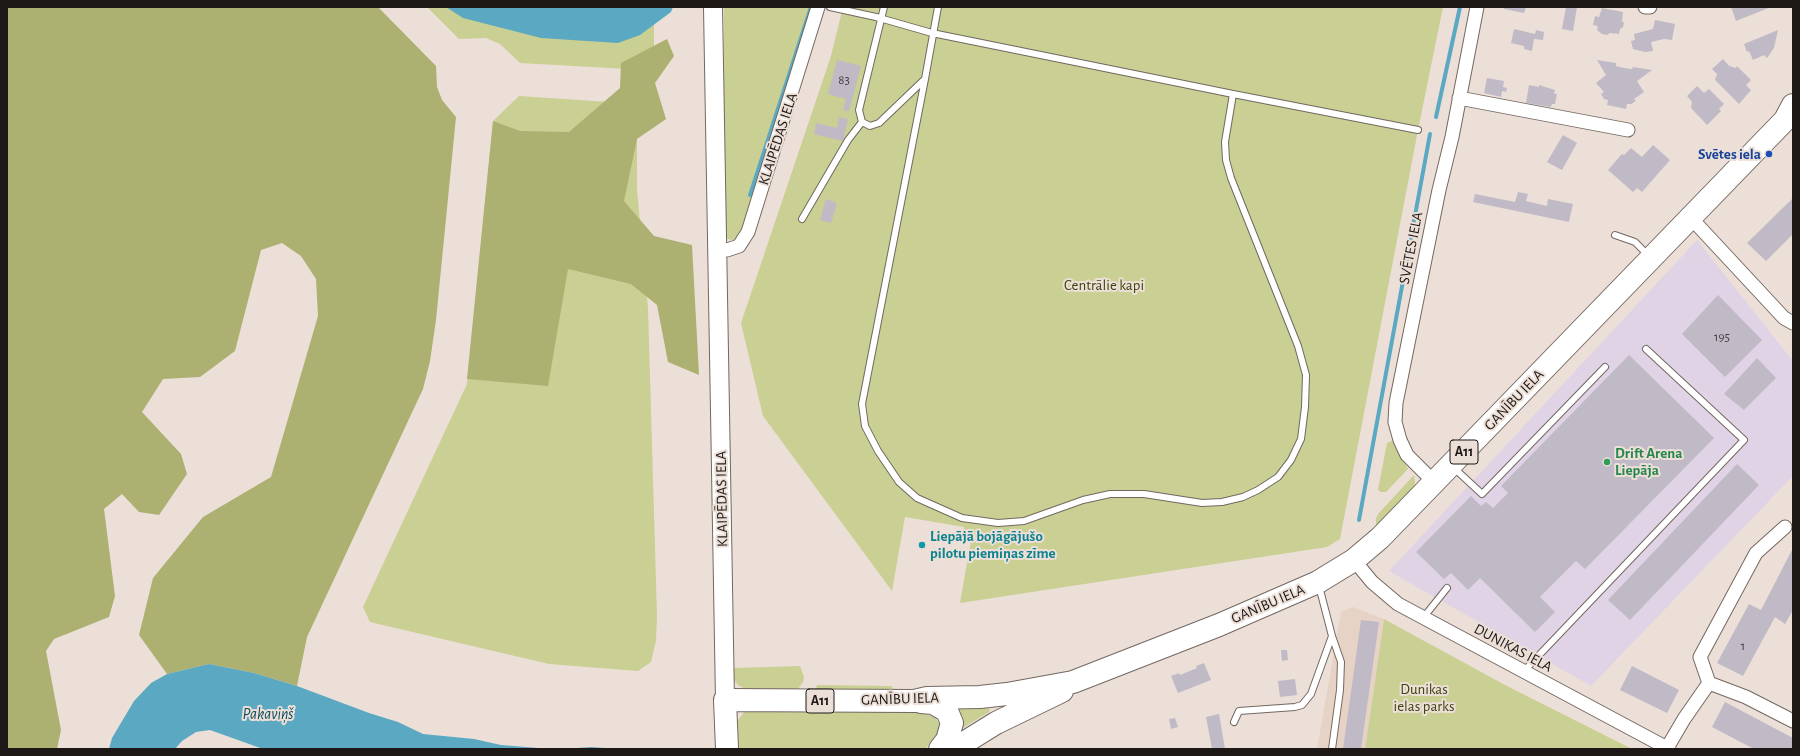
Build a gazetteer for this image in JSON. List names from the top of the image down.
{
  "streets": {
    "highway": ["KLAIPĒDAS IELA", "GANĪBU IELA", "A11"],
    "street": ["SVĒTES IELA", "DUNIKAS IELA"]
  },
  "crossings": [
    ["KLAIPĒDAS IELA", "GANĪBU IELA"],
    ["SVĒTES IELA", "GANĪBU IELA"],
    ["GANĪBU IELA", "DUNIKAS IELA"]
  ],
  "water": ["Pakaviņš"],
  "parks": ["Centrālie kapi", "Dunikas ielas parks"],
  "places": ["Svētes iela", "Drift Arena Liepāja", "Liepājā bojāgājušo pilotu piemiņas zīme"],
  "house_numbers": ["83", "195", "1"]
}
